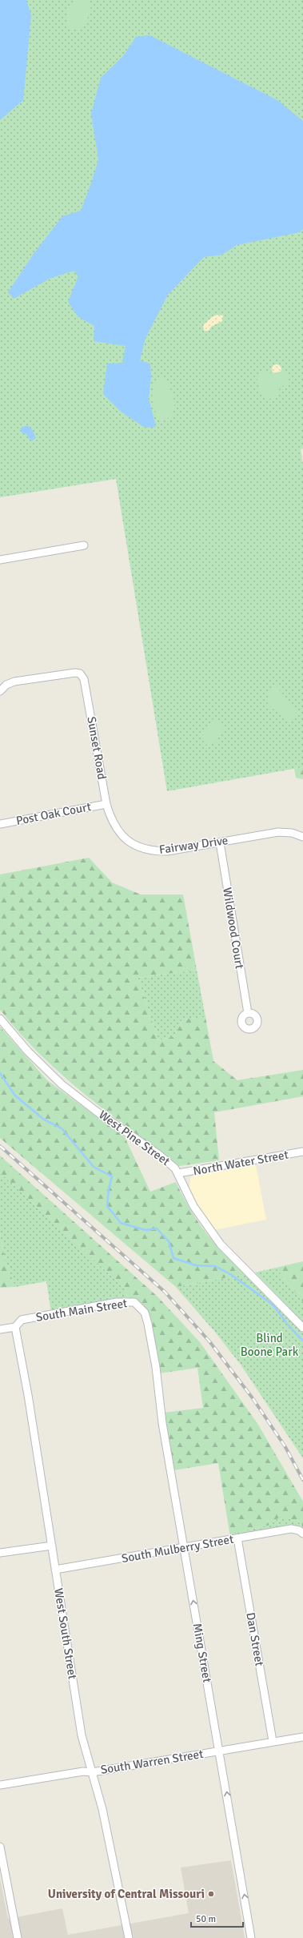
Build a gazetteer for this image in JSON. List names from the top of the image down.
{
  "streets": {
    "street": [
      "Sunset Road",
      "Post Oak Court",
      "Fairway Drive",
      "Wildwood Court",
      "West Pine Street",
      "North Water Street",
      "South Main Street",
      "South Mulberry Street",
      "West South Street",
      "Dan Street",
      "Ming Street",
      "South Warren Street"
    ]
  },
  "crossings": [
    ["Sunset Road", "Post Oak Court"],
    ["Sunset Road", "Fairway Drive"],
    ["Post Oak Court", "Fairway Drive"],
    ["Fairway Drive", "Wildwood Court"],
    ["West Pine Street", "North Water Street"],
    ["South Main Street", "West South Street"],
    ["South Main Street", "Ming Street"],
    ["South Mulberry Street", "West South Street"],
    ["South Mulberry Street", "Dan Street"],
    ["South Mulberry Street", "Ming Street"],
    ["West South Street", "South Warren Street"],
    ["Dan Street", "South Warren Street"],
    ["Ming Street", "South Warren Street"]
  ],
  "one_way": ["Ming Street"],
  "parks": ["Blind Boone Park"],
  "places": ["University of Central Missouri"],
  "scale_bar": "50 m"
}
